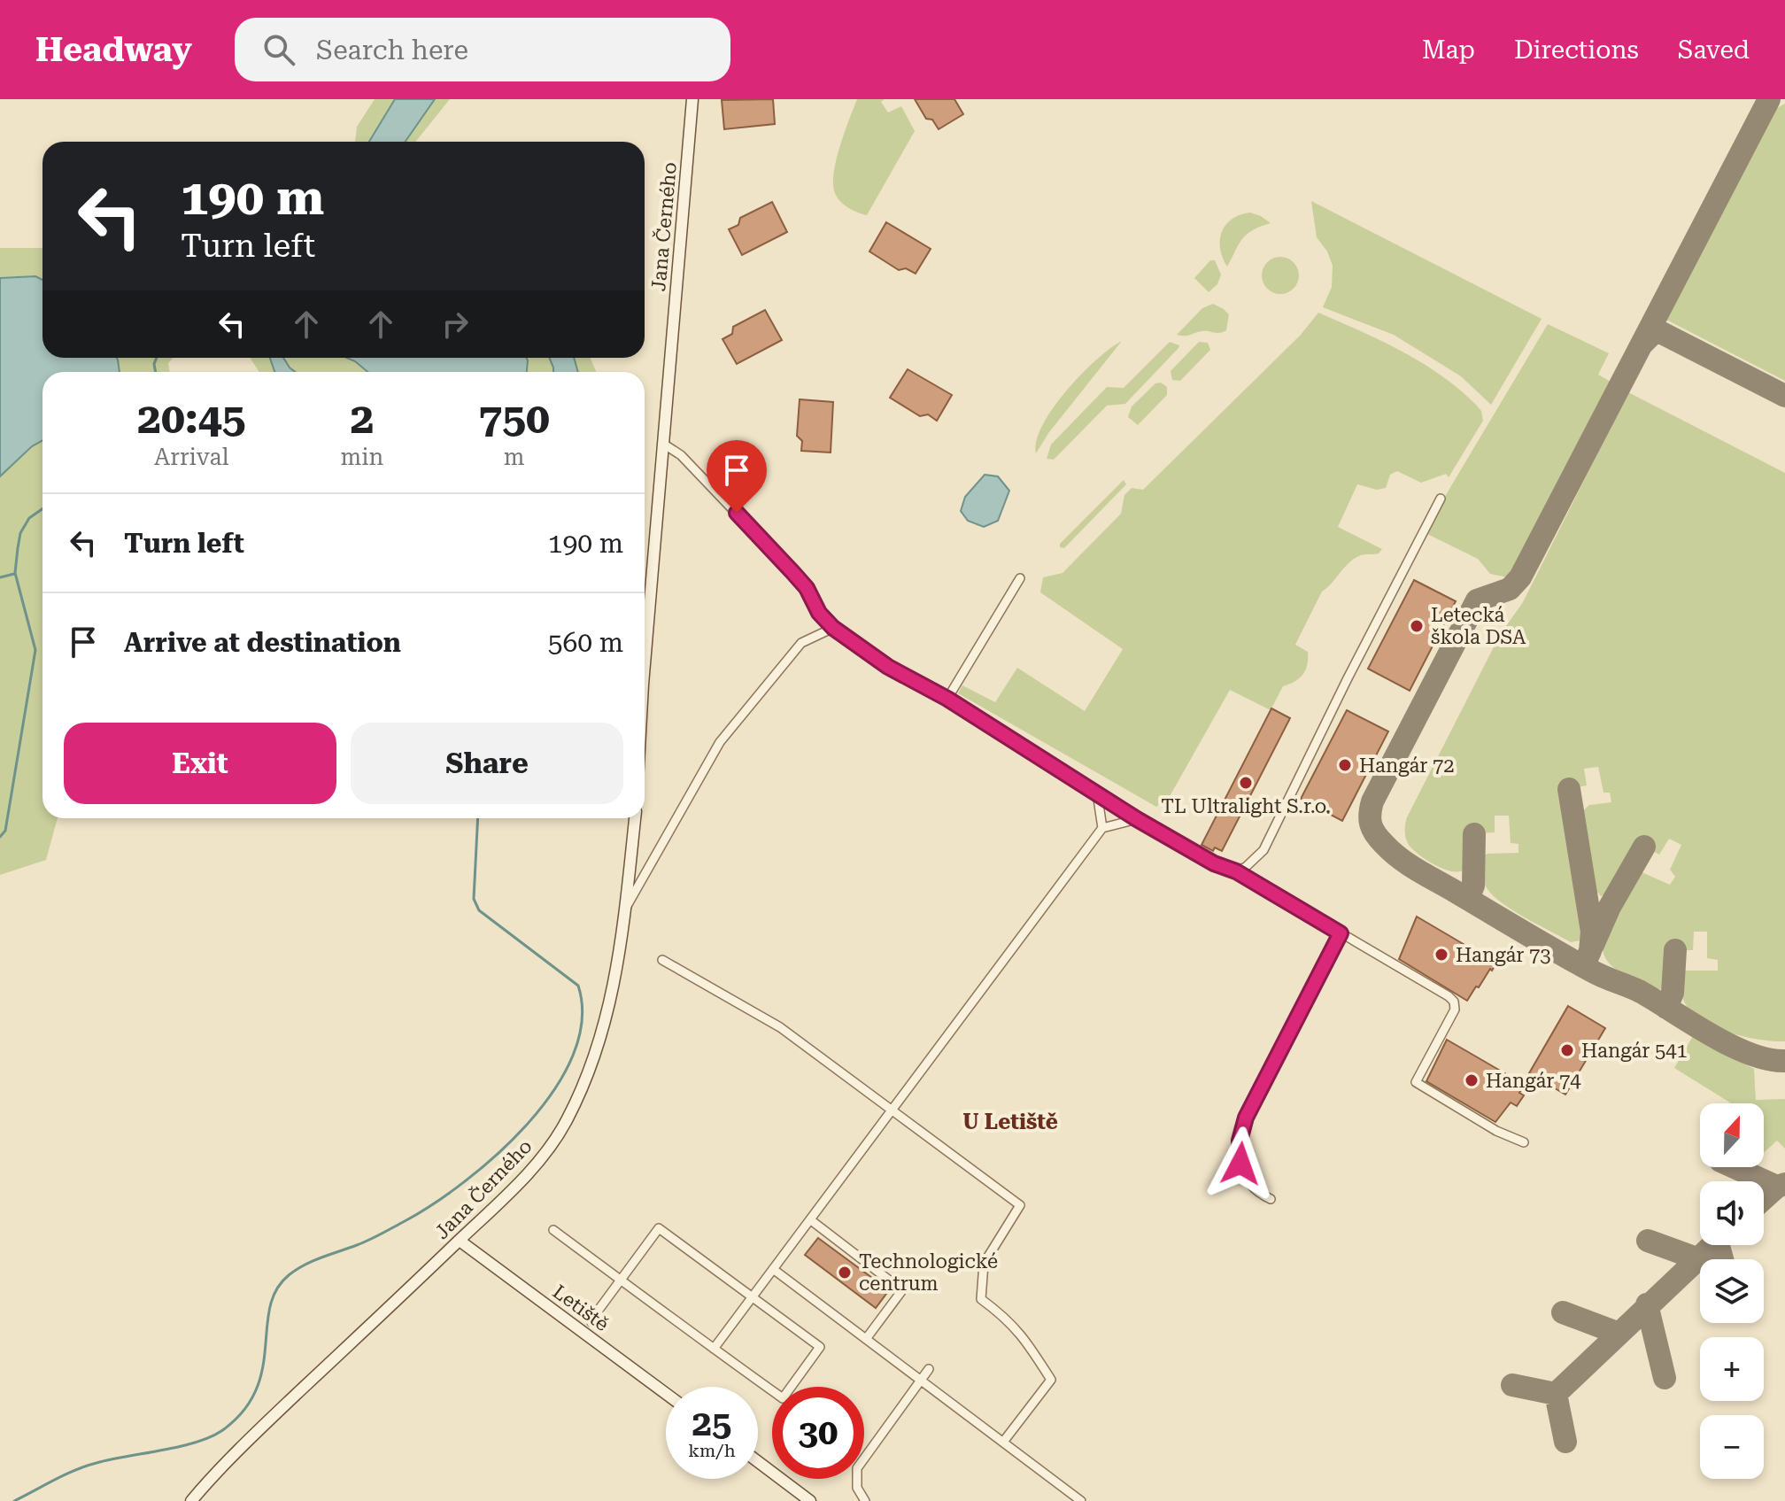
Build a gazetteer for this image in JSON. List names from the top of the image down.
{
  "streets": {
    "street": ["Jana Černého", "Letiště"]
  },
  "crossings": [
    ["Jana Černého", "Letiště"]
  ],
  "districts": ["U Letiště"],
  "places": [
    "Letecká škola DSA",
    "Hangár 72",
    "TL Ultralight S.r.o.",
    "Hangár 73",
    "Hangár 541",
    "Hangár 74",
    "Technologické centrum"
  ],
  "north": "top",
  "page": {
    "header": "Headway",
    "search": "Search here",
    "nav": ["Map", "Directions", "Saved"],
    "turn": ["190 m", "Turn left"],
    "eta": [
      "20:45",
      "Arrival",
      "2",
      "min",
      "750",
      "m"
    ],
    "list": [
      {
        "name": "Turn left",
        "value": "190 m"
      },
      {
        "name": "Arrive at destination",
        "value": "560 m"
      }
    ],
    "buttons": ["Exit", "Share"],
    "map_buttons": ["+", "−"],
    "speed": "25 km/h",
    "limit": "30"
  }
}
